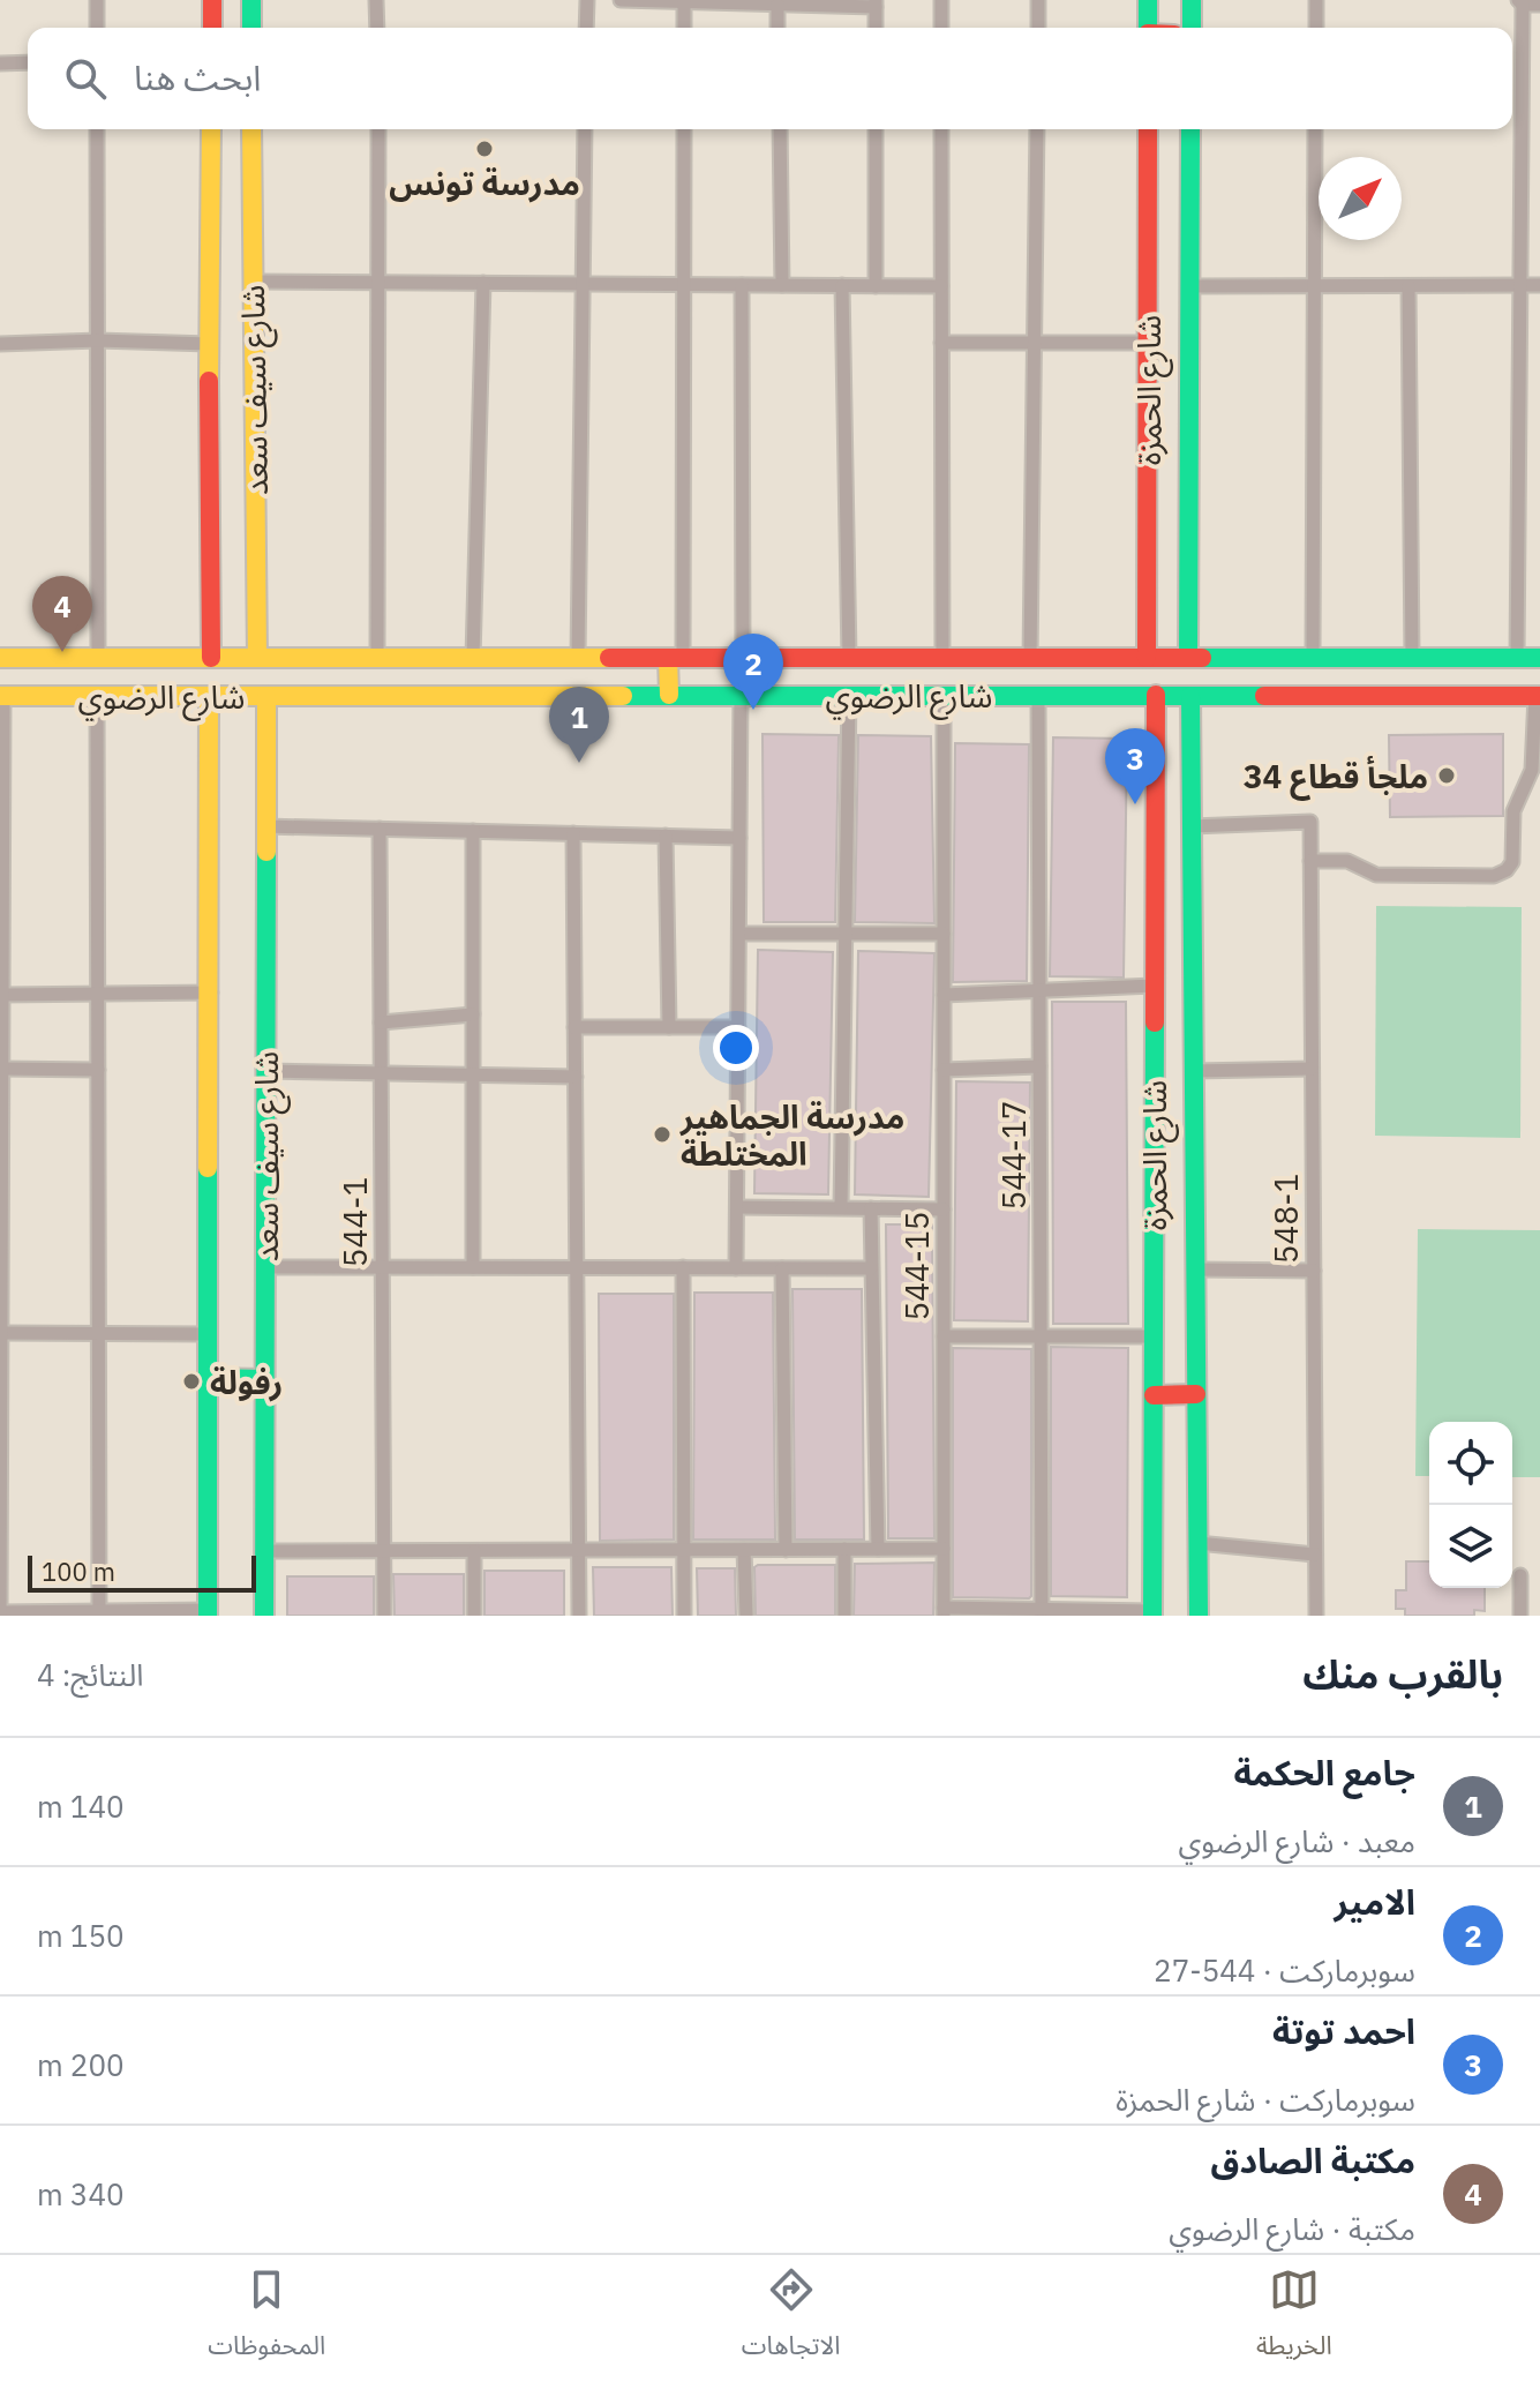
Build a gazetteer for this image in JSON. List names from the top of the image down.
{
  "streets": {
    "street": [
      "شارع سيف سعد",
      "شارع الحمزة",
      "شارع الرضوي",
      "544-17",
      "548-1",
      "544-1",
      "544-15"
    ]
  },
  "crossings": [
    ["شارع سيف سعد", "شارع الرضوي"],
    ["شارع الحمزة", "شارع الرضوي"],
    ["شارع الحمزة", "548-1"],
    ["شارع الرضوي", "544-17"],
    ["شارع الرضوي", "544-15"]
  ],
  "places": [
    "مدرسة تونس",
    "ملجأ قطاع 34",
    "مدرسة الجماهير المختلطة",
    "رفولة"
  ],
  "scale_bar": "100 m",
  "north": "top right",
  "page": {
    "search": "ابحث هنا",
    "pins": [
      "4",
      "2",
      "1",
      "3"
    ],
    "scale": "100 m",
    "heading": ["بالقرب منك", "النتائج: 4"],
    "list": [
      {
        "mark": "1",
        "name": "جامع الحكمة",
        "note": "معبد · شارع الرضوي",
        "value": "140 m"
      },
      {
        "mark": "2",
        "name": "الامير",
        "note": "سوبرماركت · 544-27",
        "value": "150 m"
      },
      {
        "mark": "3",
        "name": "احمد توتة",
        "note": "سوبرماركت · شارع الحمزة",
        "value": "200 m"
      },
      {
        "mark": "4",
        "name": "مكتبة الصادق",
        "note": "مكتبة · شارع الرضوي",
        "value": "340 m"
      }
    ],
    "nav": ["الخريطة", "الاتجاهات", "المحفوظات"]
  }
}
